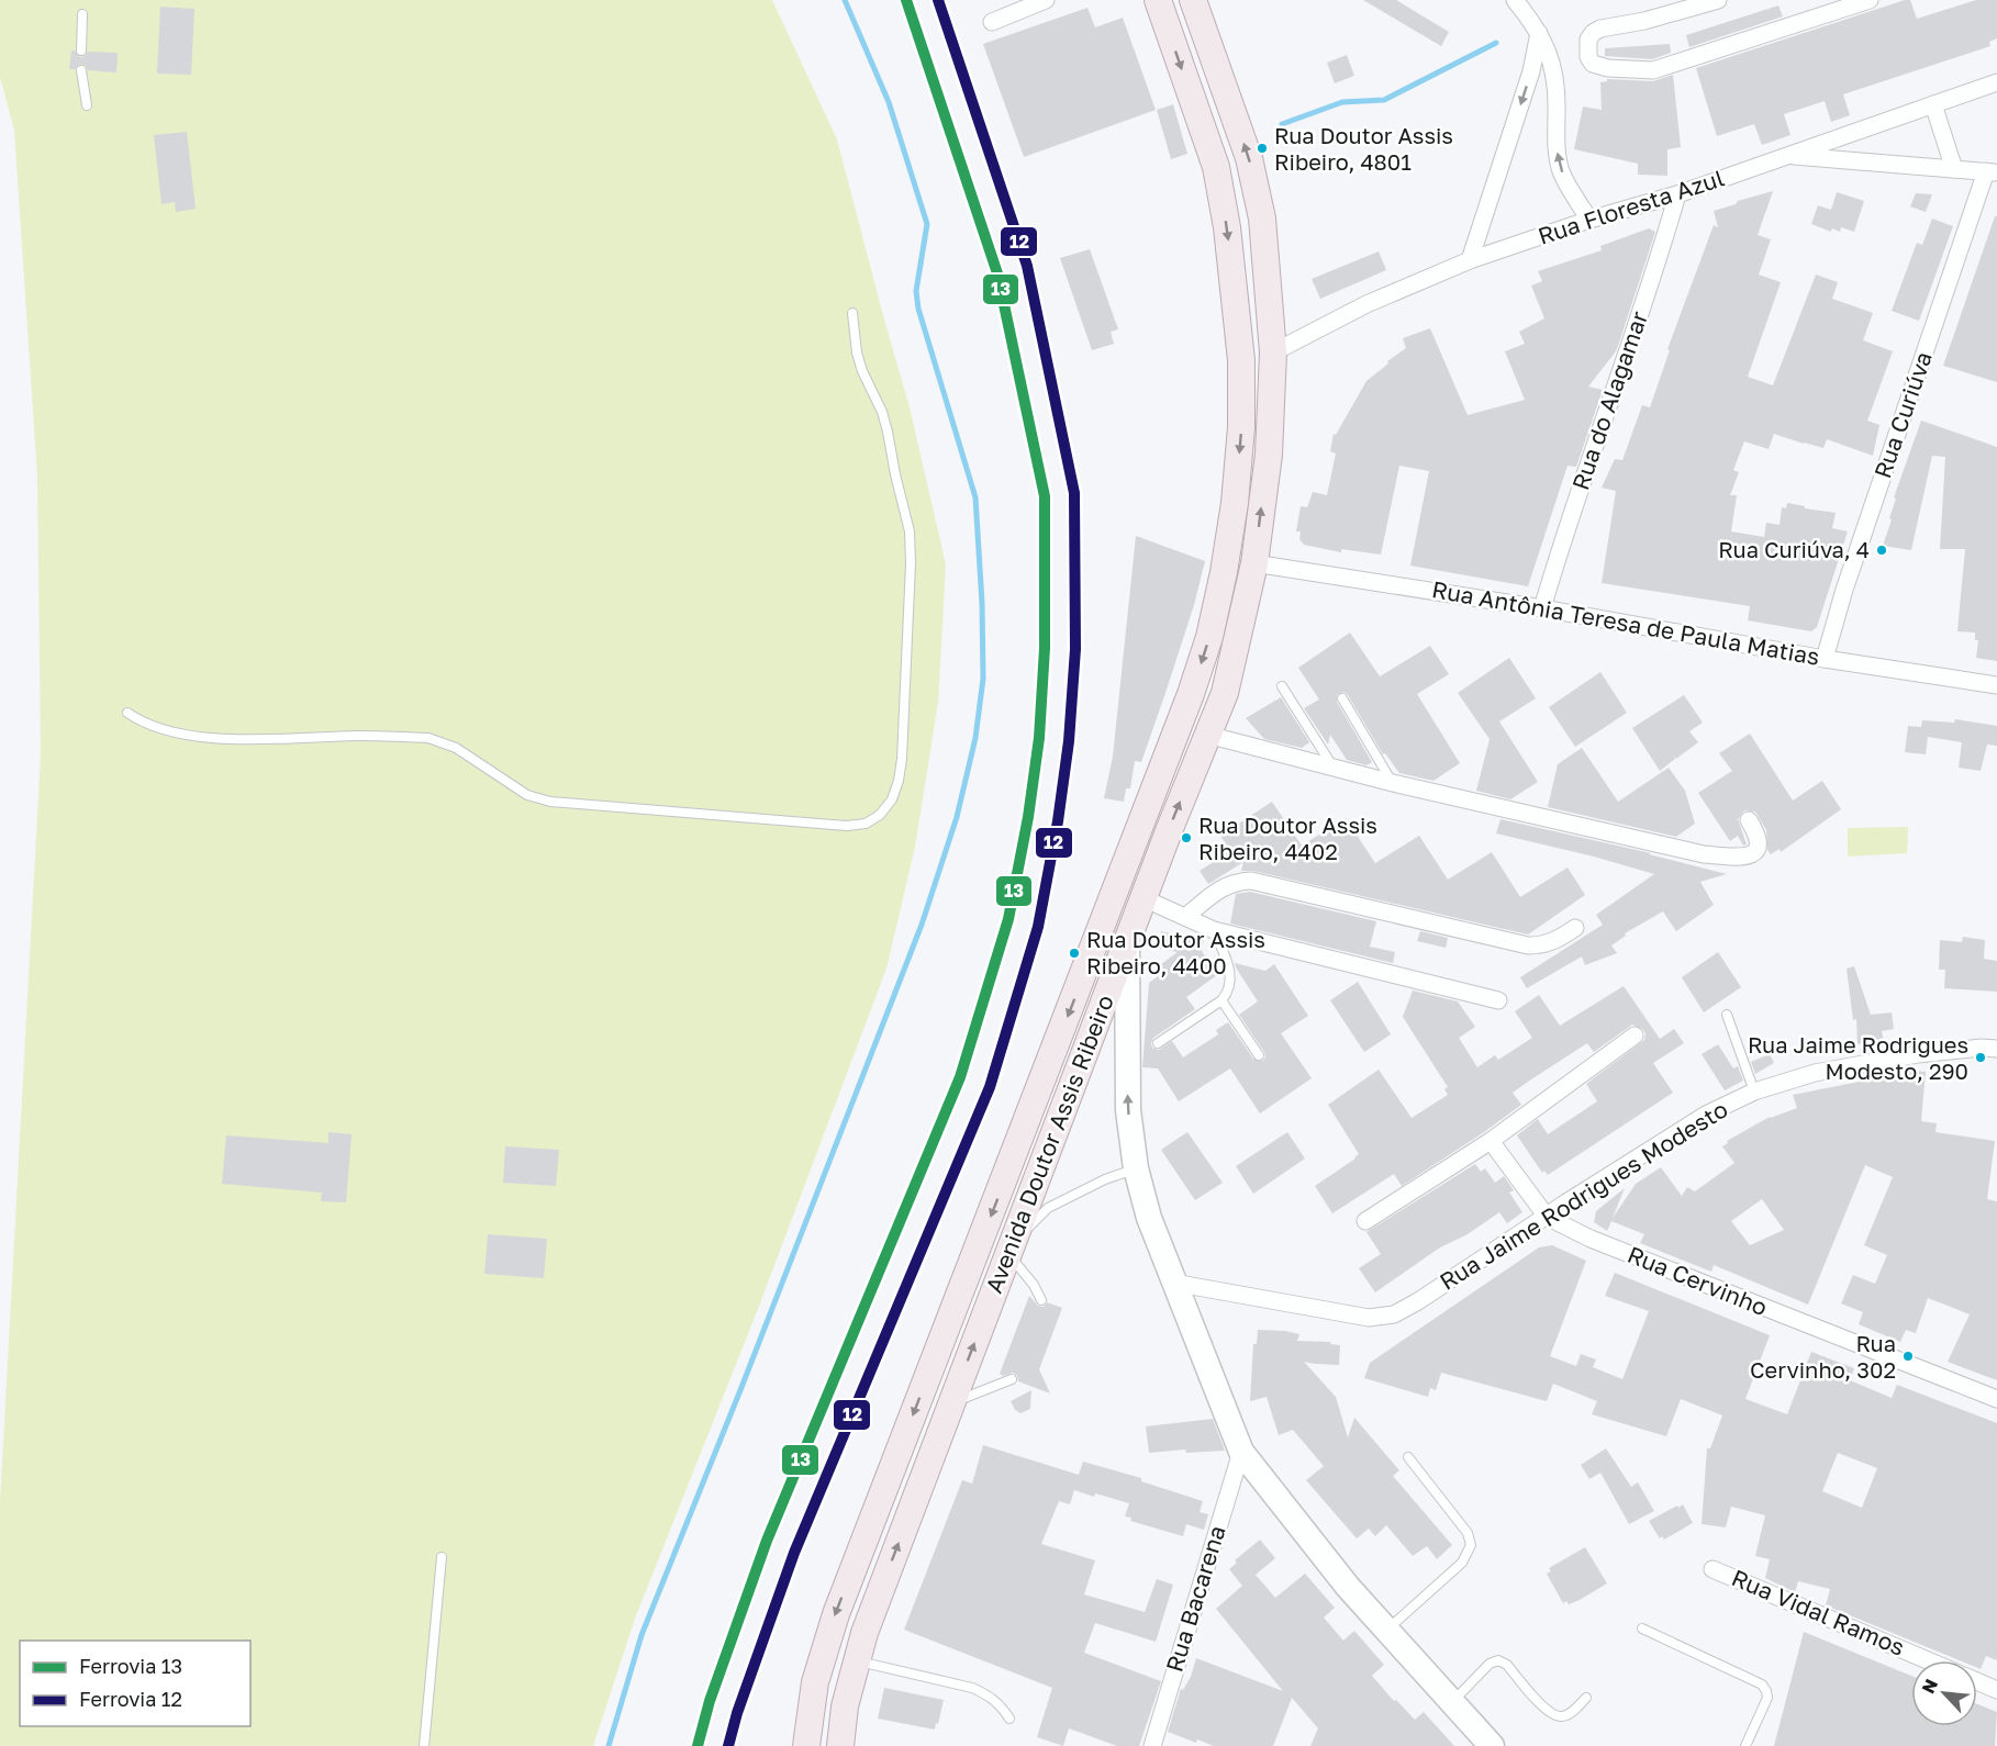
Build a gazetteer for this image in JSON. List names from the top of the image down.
{
  "streets": {
    "main road": ["Avenida Doutor Assis Ribeiro"],
    "street": [
      "Rua Floresta Azul",
      "Rua do Alagamar",
      "Rua Curiúva",
      "Rua Antônia Teresa de Paula Matias",
      "Rua Jaime Rodrigues Modesto",
      "Rua Cervinho",
      "Rua Bacarena",
      "Rua Vidal Ramos"
    ]
  },
  "crossings": [
    ["Rua Floresta Azul", "Rua do Alagamar"],
    ["Rua Floresta Azul", "Avenida Doutor Assis Ribeiro"],
    ["Rua do Alagamar", "Rua Antônia Teresa de Paula Matias"],
    ["Rua Curiúva", "Rua Antônia Teresa de Paula Matias"],
    ["Rua Antônia Teresa de Paula Matias", "Avenida Doutor Assis Ribeiro"],
    ["Rua Jaime Rodrigues Modesto", "Rua Cervinho"]
  ],
  "places": [
    "Rua Doutor Assis Ribeiro, 4801",
    "Rua Curiúva, 4",
    "Rua Doutor Assis Ribeiro, 4402",
    "Rua Doutor Assis Ribeiro, 4400",
    "Rua Jaime Rodrigues Modesto, 290",
    "Rua Cervinho, 302"
  ],
  "lines": ["rail line 13", "rail line 12"],
  "legend": ["Ferrovia 13", "Ferrovia 12"],
  "north": "top left"
}
